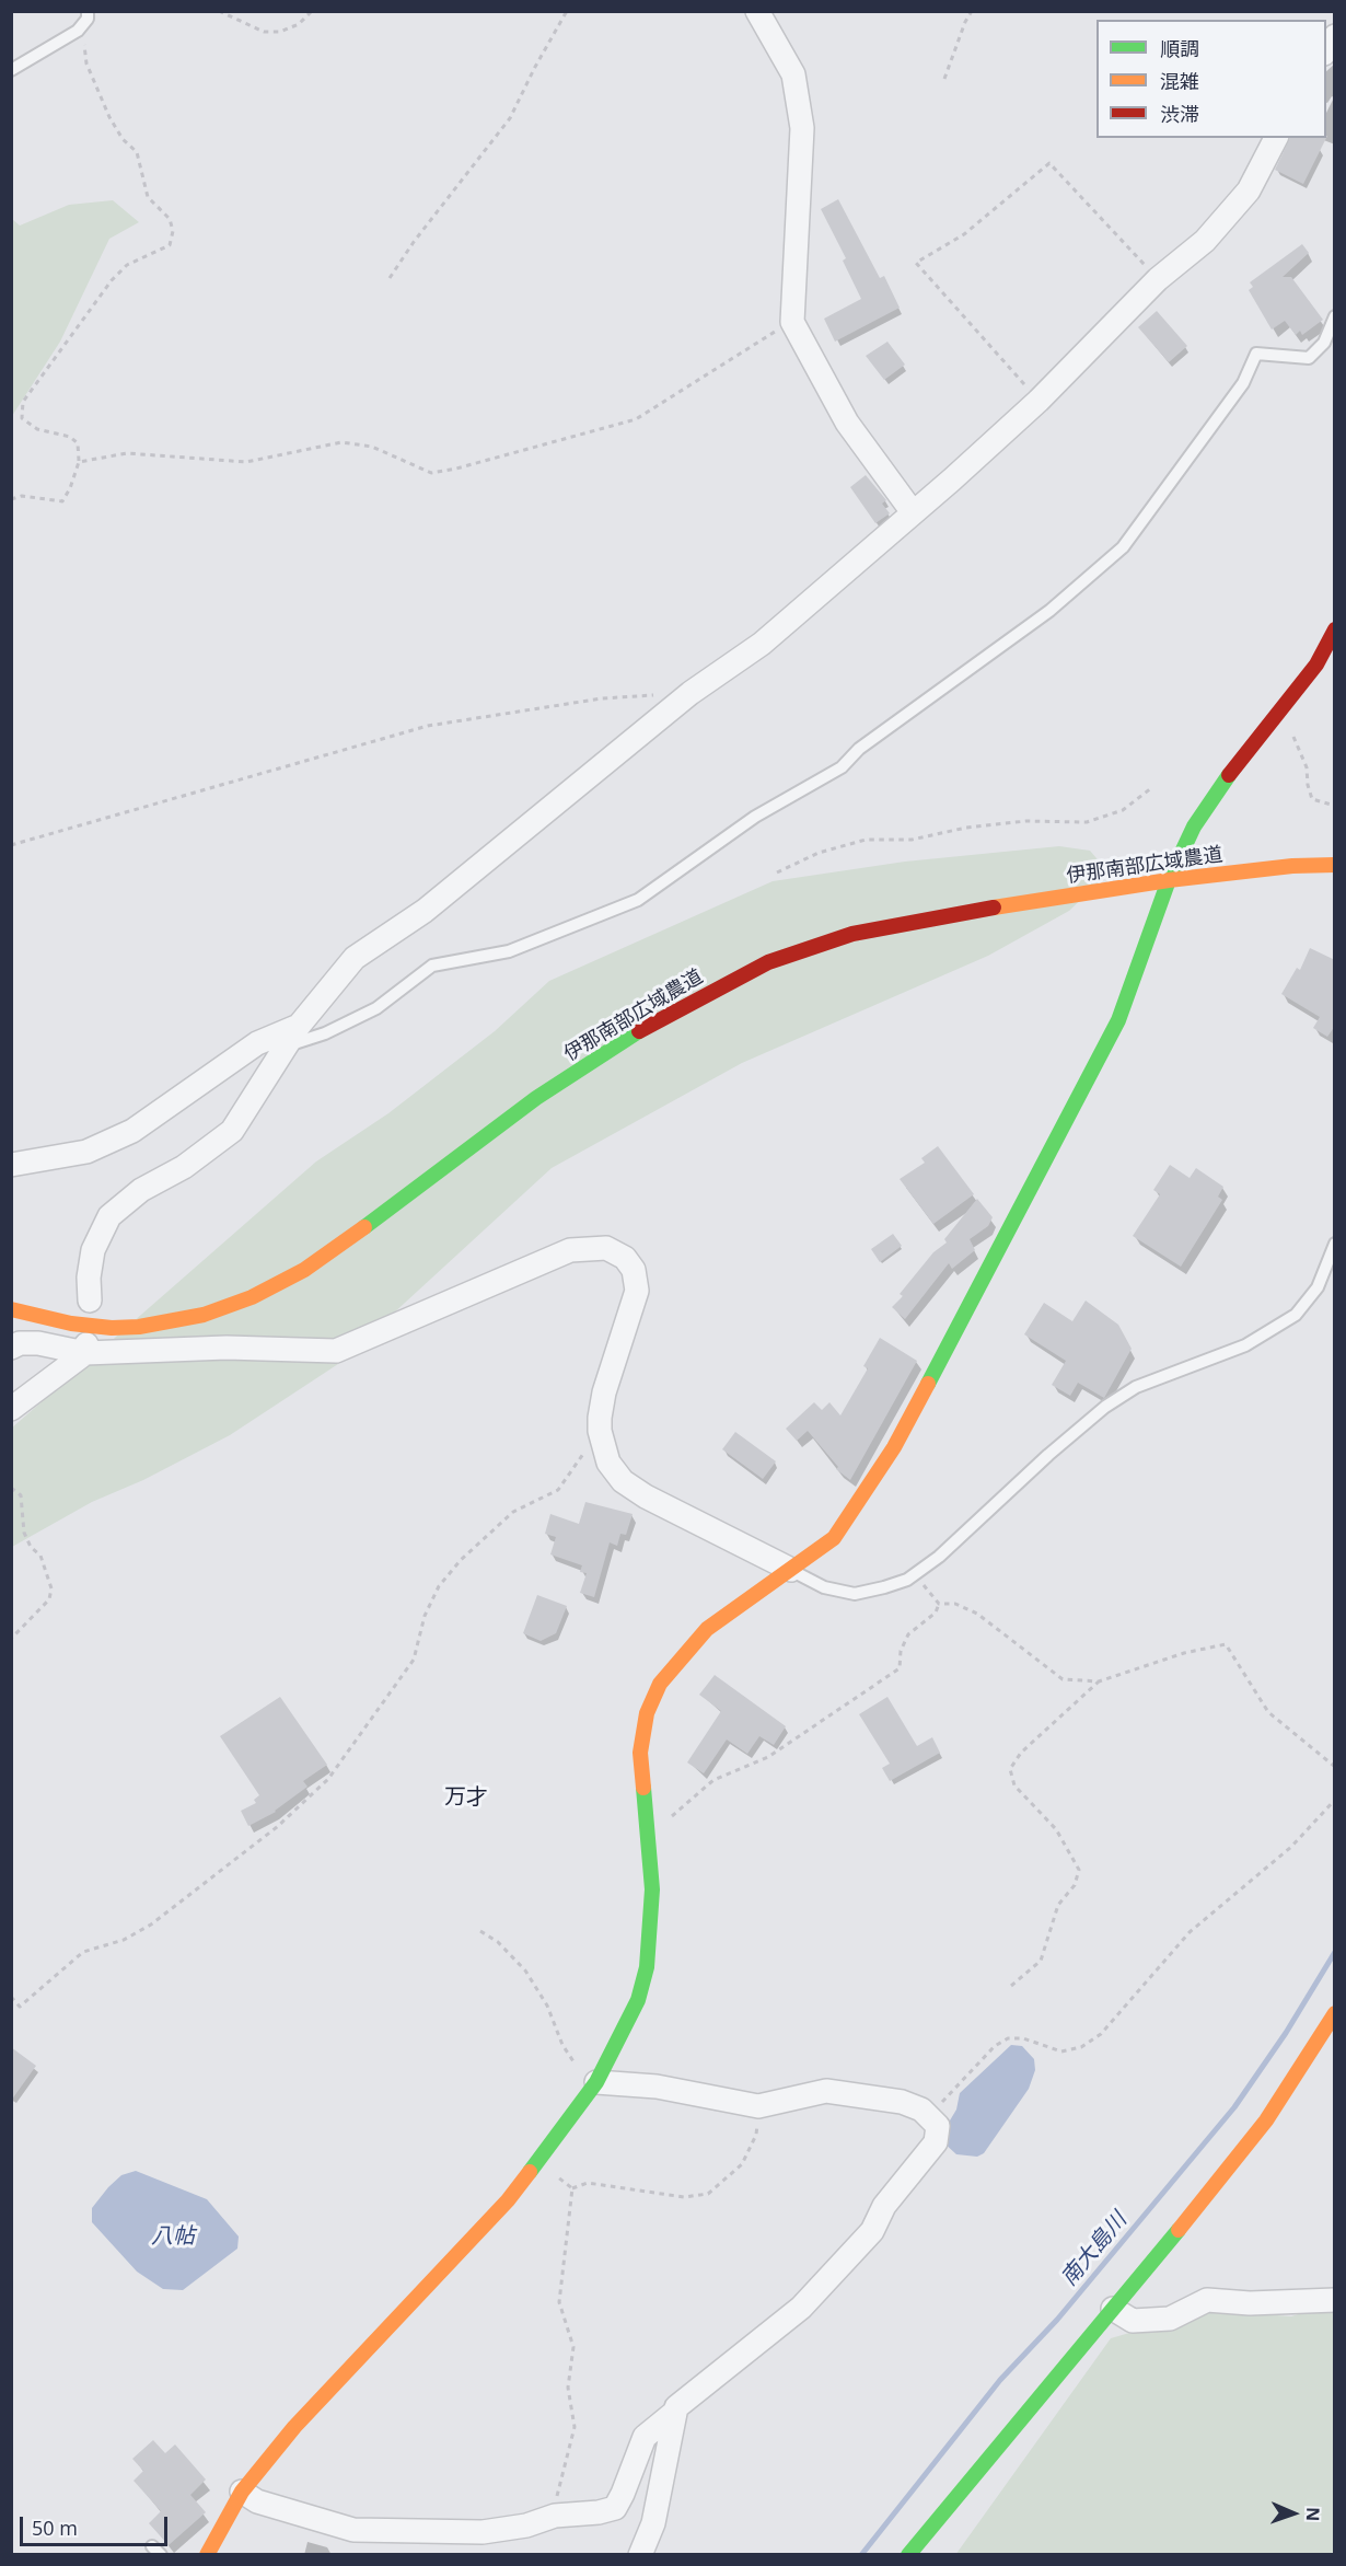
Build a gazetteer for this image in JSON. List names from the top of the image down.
{
  "streets": {
    "street": ["伊那南部広域農道"]
  },
  "districts": ["万才"],
  "water": ["八帖", "南大島川"],
  "legend": ["順調", "混雑", "渋滞"],
  "scale_bar": "50 m",
  "north": "right"
}
